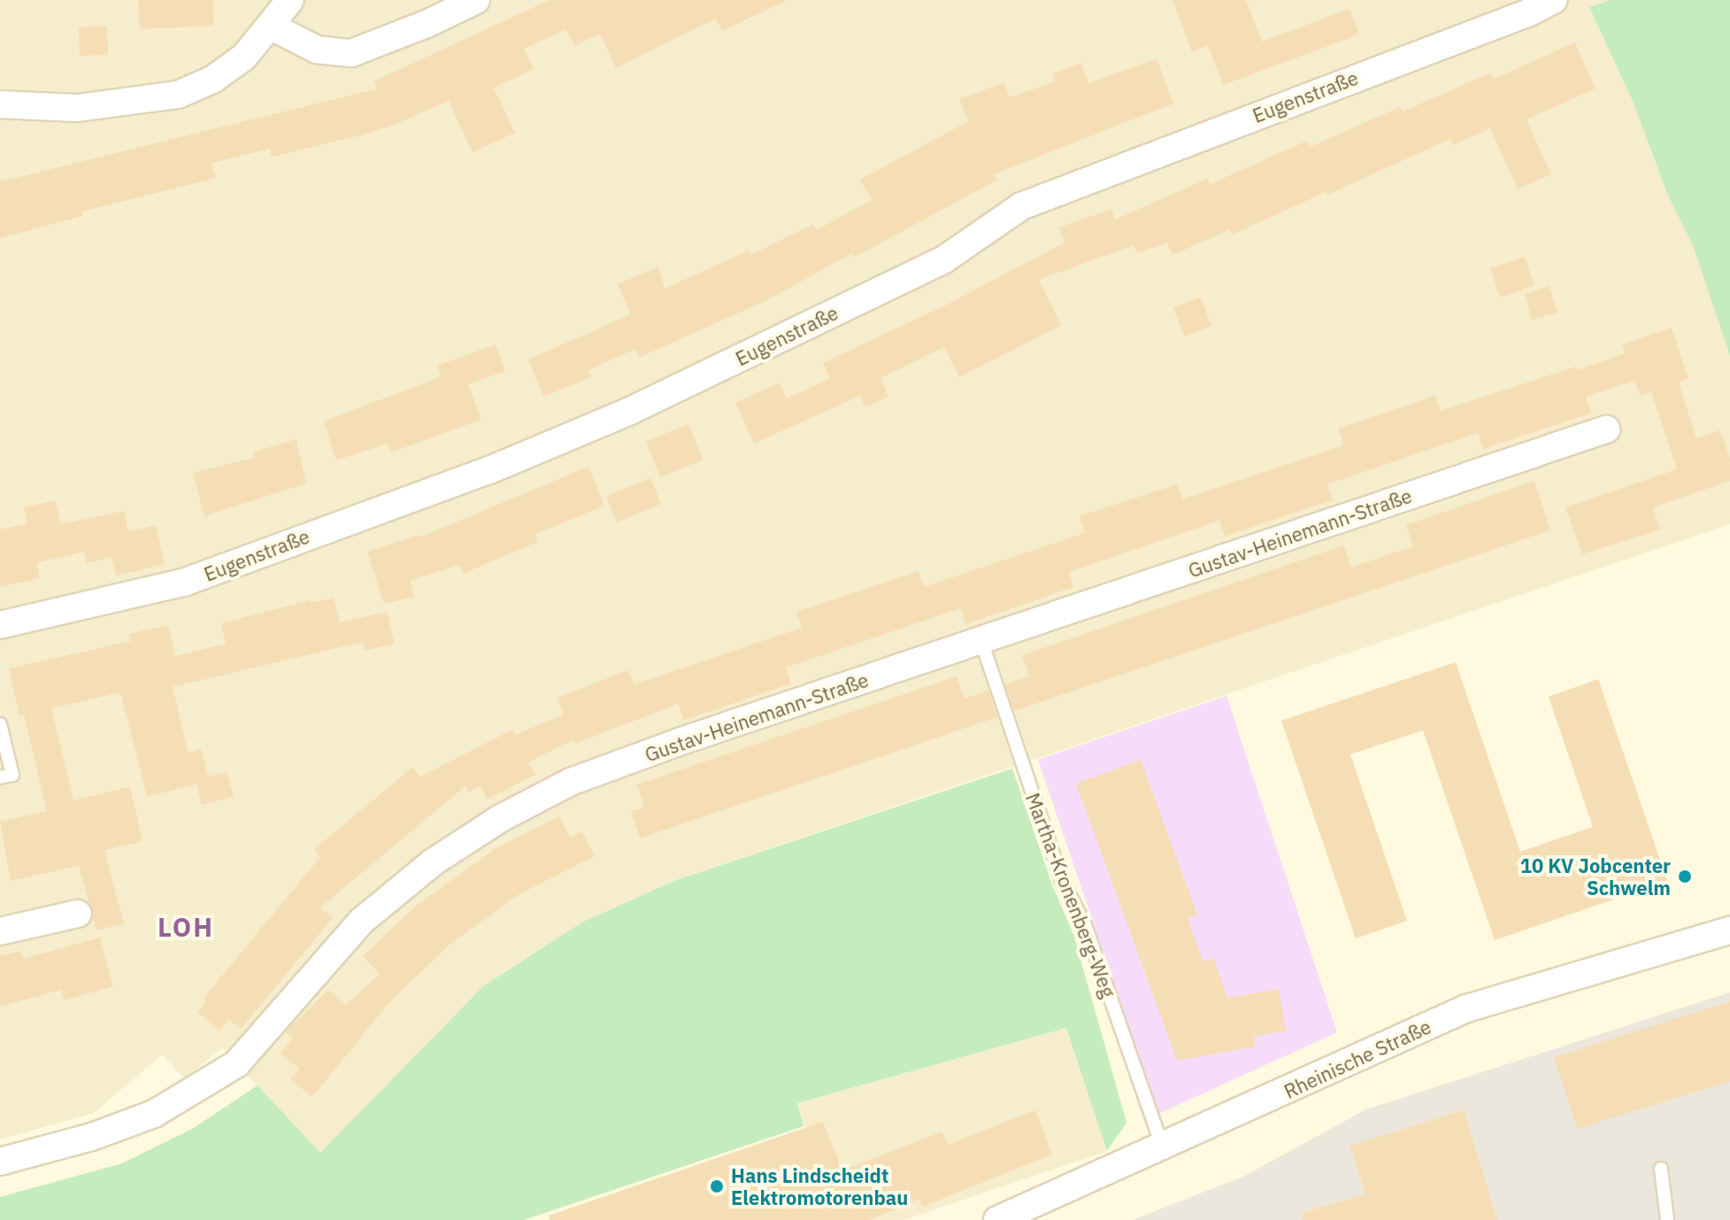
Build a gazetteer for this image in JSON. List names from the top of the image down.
{
  "streets": {
    "street": ["Eugenstraße", "Gustav-Heinemann-Straße", "Rheinische Straße"],
    "lane": ["Martha-Kronenberg-Weg"]
  },
  "crossings": [
    ["Gustav-Heinemann-Straße", "Martha-Kronenberg-Weg"],
    ["Martha-Kronenberg-Weg", "Rheinische Straße"]
  ],
  "districts": ["LOH"],
  "places": ["10 KV Jobcenter Schwelm", "Hans Lindscheidt Elektromotorenbau"]
}
